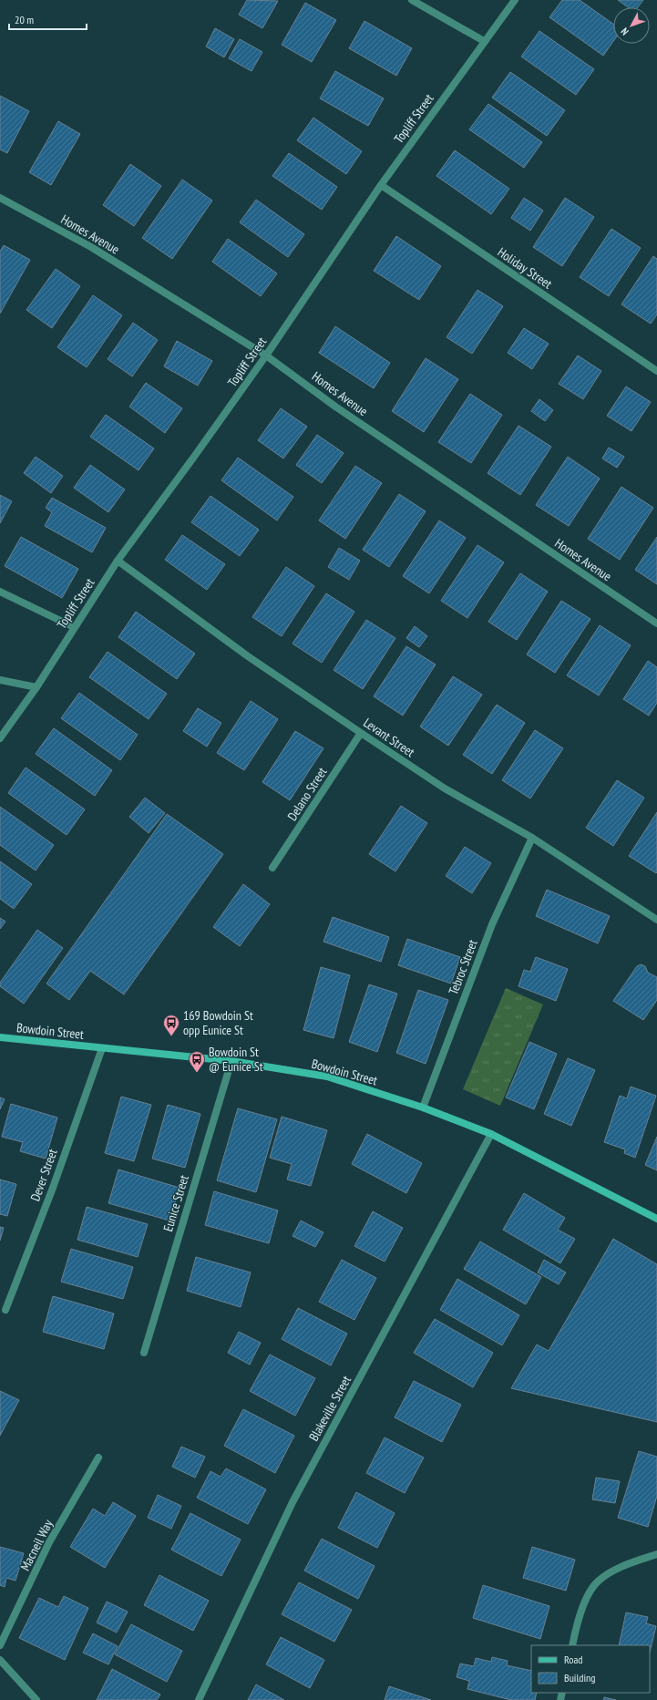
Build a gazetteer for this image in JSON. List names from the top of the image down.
{
  "streets": {
    "main road": ["Bowdoin Street"],
    "street": [
      "Topliff Street",
      "Homes Avenue",
      "Holiday Street",
      "Levant Street",
      "Delano Street",
      "Tebroc Street",
      "Dever Street",
      "Eunice Street",
      "Blakeville Street",
      "Macneil Way"
    ]
  },
  "crossings": [
    ["Topliff Street", "Homes Avenue"],
    ["Topliff Street", "Holiday Street"],
    ["Topliff Street", "Levant Street"],
    ["Levant Street", "Delano Street"],
    ["Levant Street", "Tebroc Street"],
    ["Tebroc Street", "Bowdoin Street"],
    ["Bowdoin Street", "Dever Street"],
    ["Bowdoin Street", "Eunice Street"],
    ["Bowdoin Street", "Blakeville Street"]
  ],
  "places": {
    "bus stop": ["169 Bowdoin St opp Eunice St", "Bowdoin St @ Eunice St"]
  },
  "legend": ["Road", "Building"],
  "scale_bar": "20 m",
  "north": "bottom left"
}
